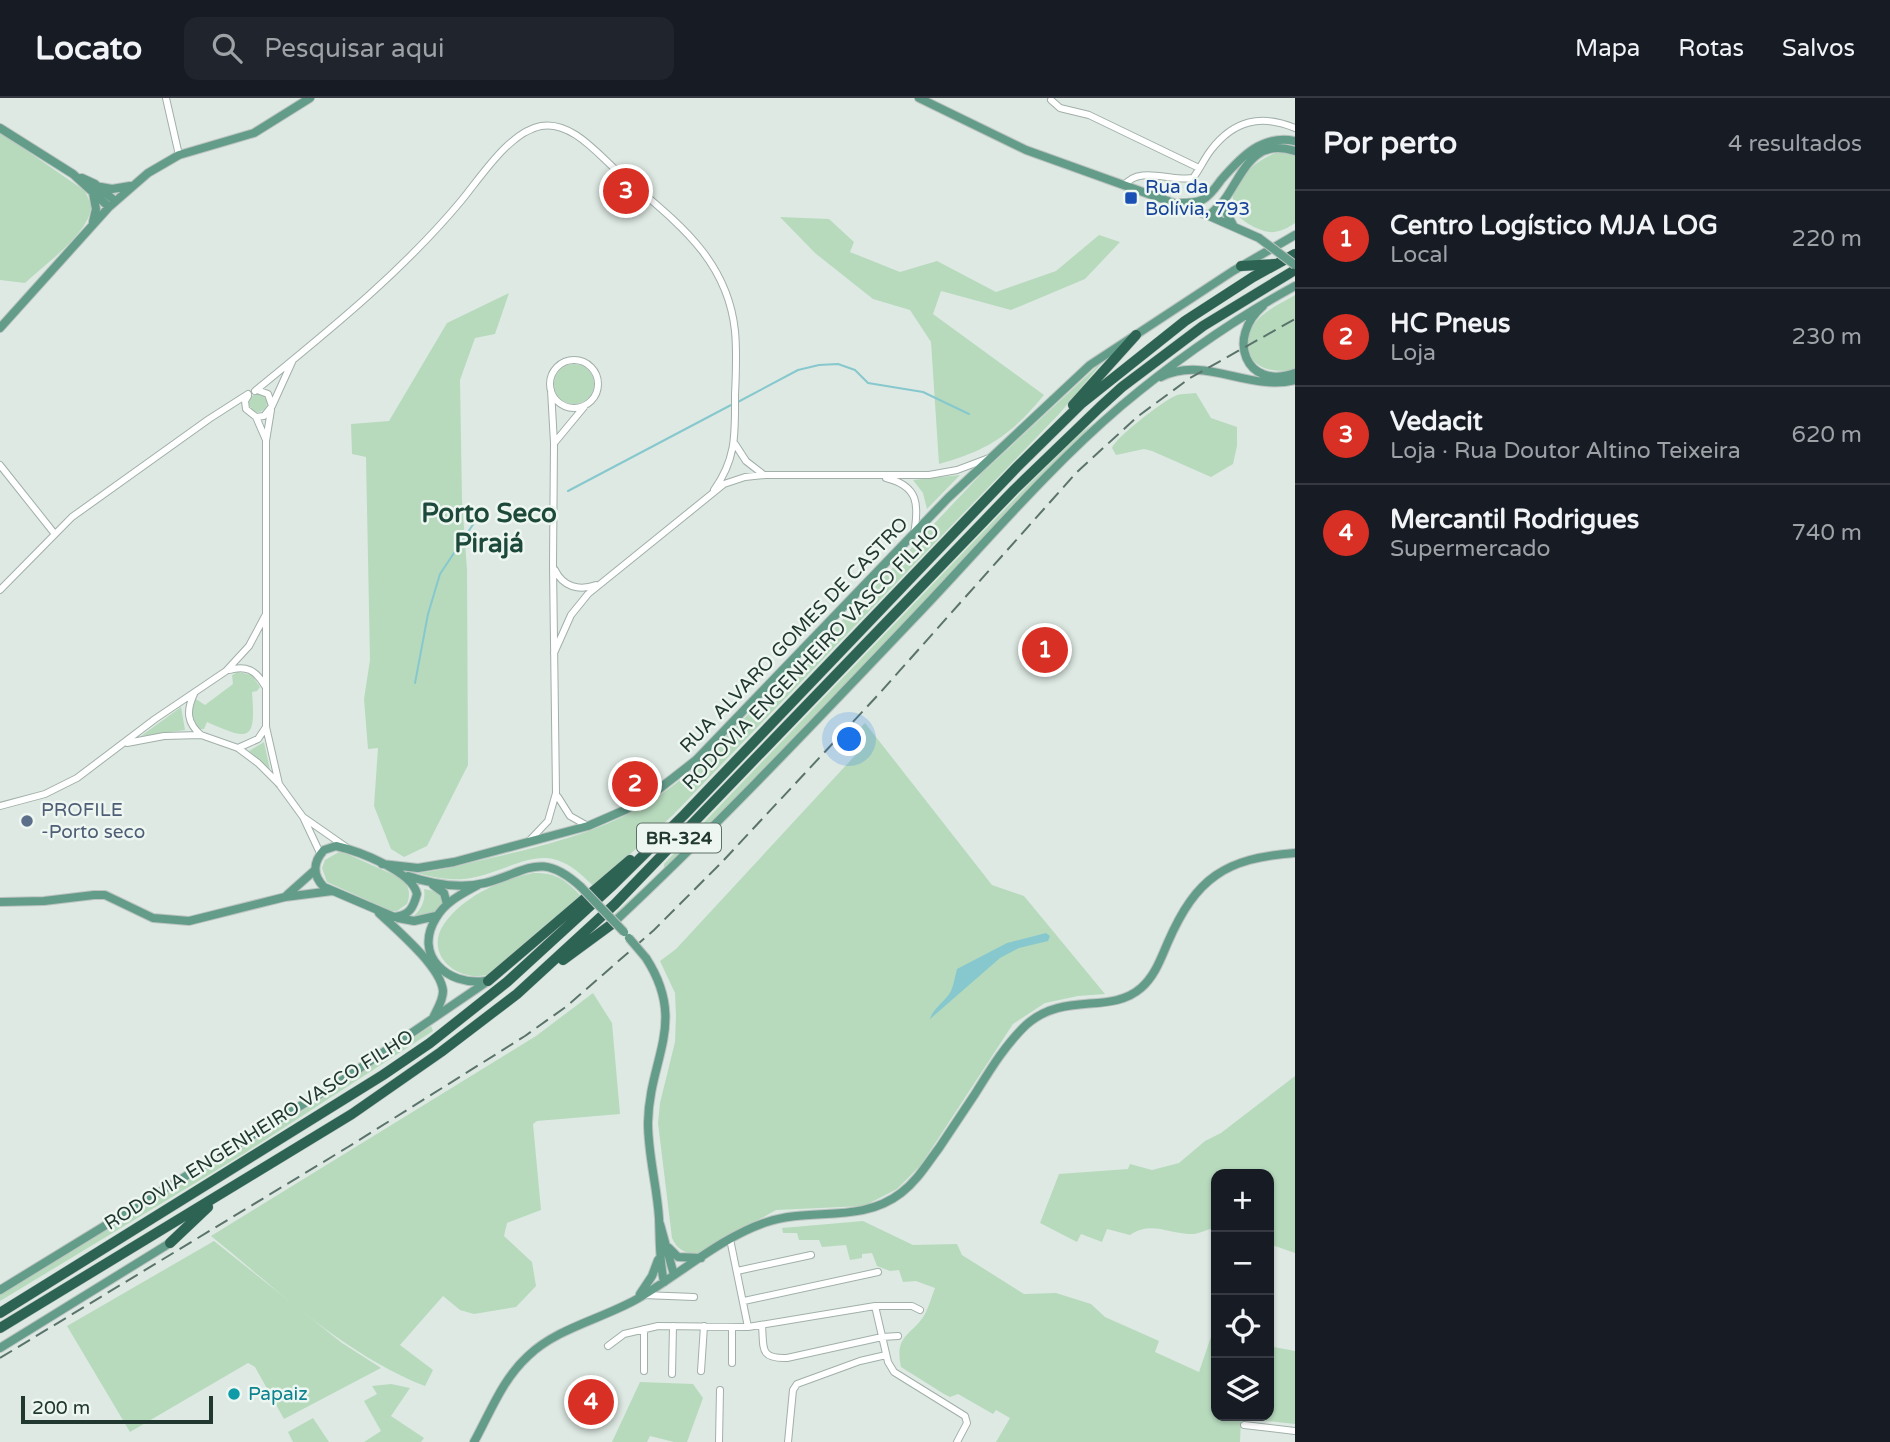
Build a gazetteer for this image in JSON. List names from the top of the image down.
{
  "streets": {
    "highway": ["RODOVIA ENGENHEIRO VASCO FILHO", "BR-324"],
    "main road": ["RUA ALVARO GOMES DE CASTRO"]
  },
  "districts": ["Porto Seco Pirajá"],
  "places": {
    "transit": ["Rua da Bolívia, 793"],
    "other": ["PROFILE -Porto seco", "Papaiz"]
  },
  "scale_bar": "200 m",
  "page": {
    "header": "Locato",
    "search": "Pesquisar aqui",
    "nav": ["Mapa", "Rotas", "Salvos"],
    "heading": ["Por perto", "4 resultados"],
    "pins": [
      "3",
      "1",
      "2",
      "4"
    ],
    "list": [
      {
        "mark": "1",
        "name": "Centro Logístico MJA LOG",
        "note": "Local",
        "value": "220 m"
      },
      {
        "mark": "2",
        "name": "HC Pneus",
        "note": "Loja",
        "value": "230 m"
      },
      {
        "mark": "3",
        "name": "Vedacit",
        "note": "Loja · Rua Doutor Altino Teixeira",
        "value": "620 m"
      },
      {
        "mark": "4",
        "name": "Mercantil Rodrigues",
        "note": "Supermercado",
        "value": "740 m"
      }
    ],
    "map_buttons": ["+", "−"],
    "scale": "200 m"
  }
}
